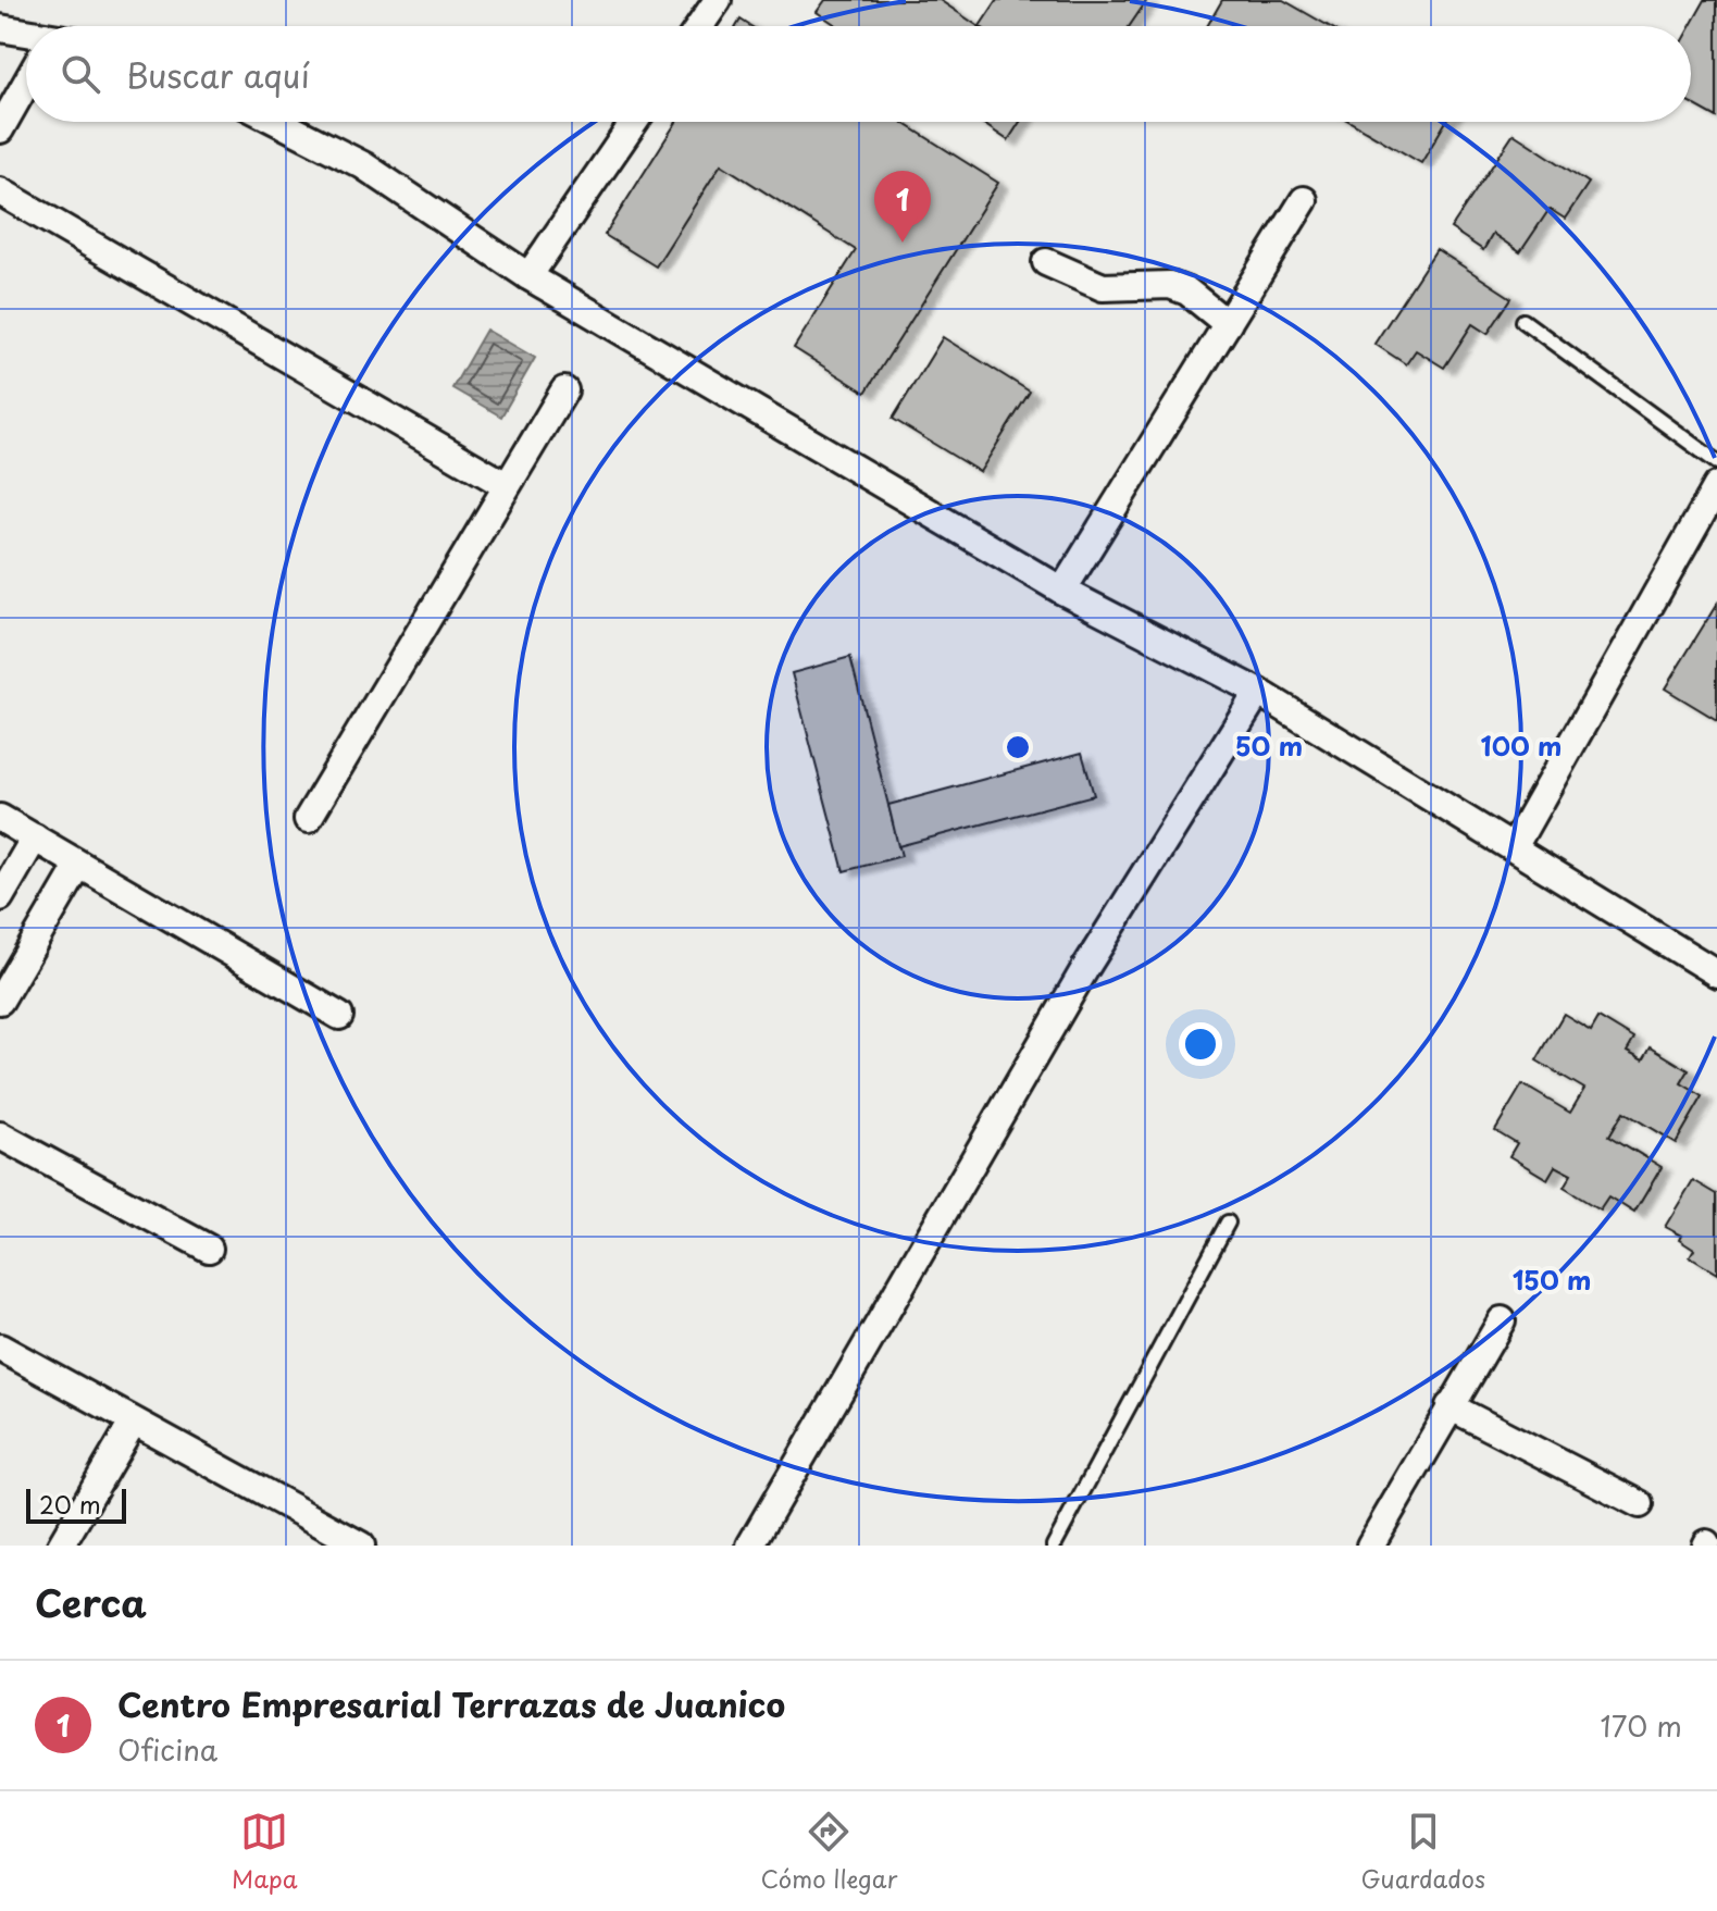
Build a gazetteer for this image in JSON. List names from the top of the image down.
{
  "scale_bar": "20 m",
  "page": {
    "search": "Buscar aquí",
    "pins": "1",
    "scale": "20 m",
    "heading": "Cerca",
    "list": [
      {
        "mark": "1",
        "name": "Centro Empresarial Terrazas de Juanico",
        "note": "Oficina",
        "value": "170 m"
      }
    ],
    "nav": ["Mapa", "Cómo llegar", "Guardados"]
  },
  "rings": ["50 m", "100 m", "150 m"]
}
